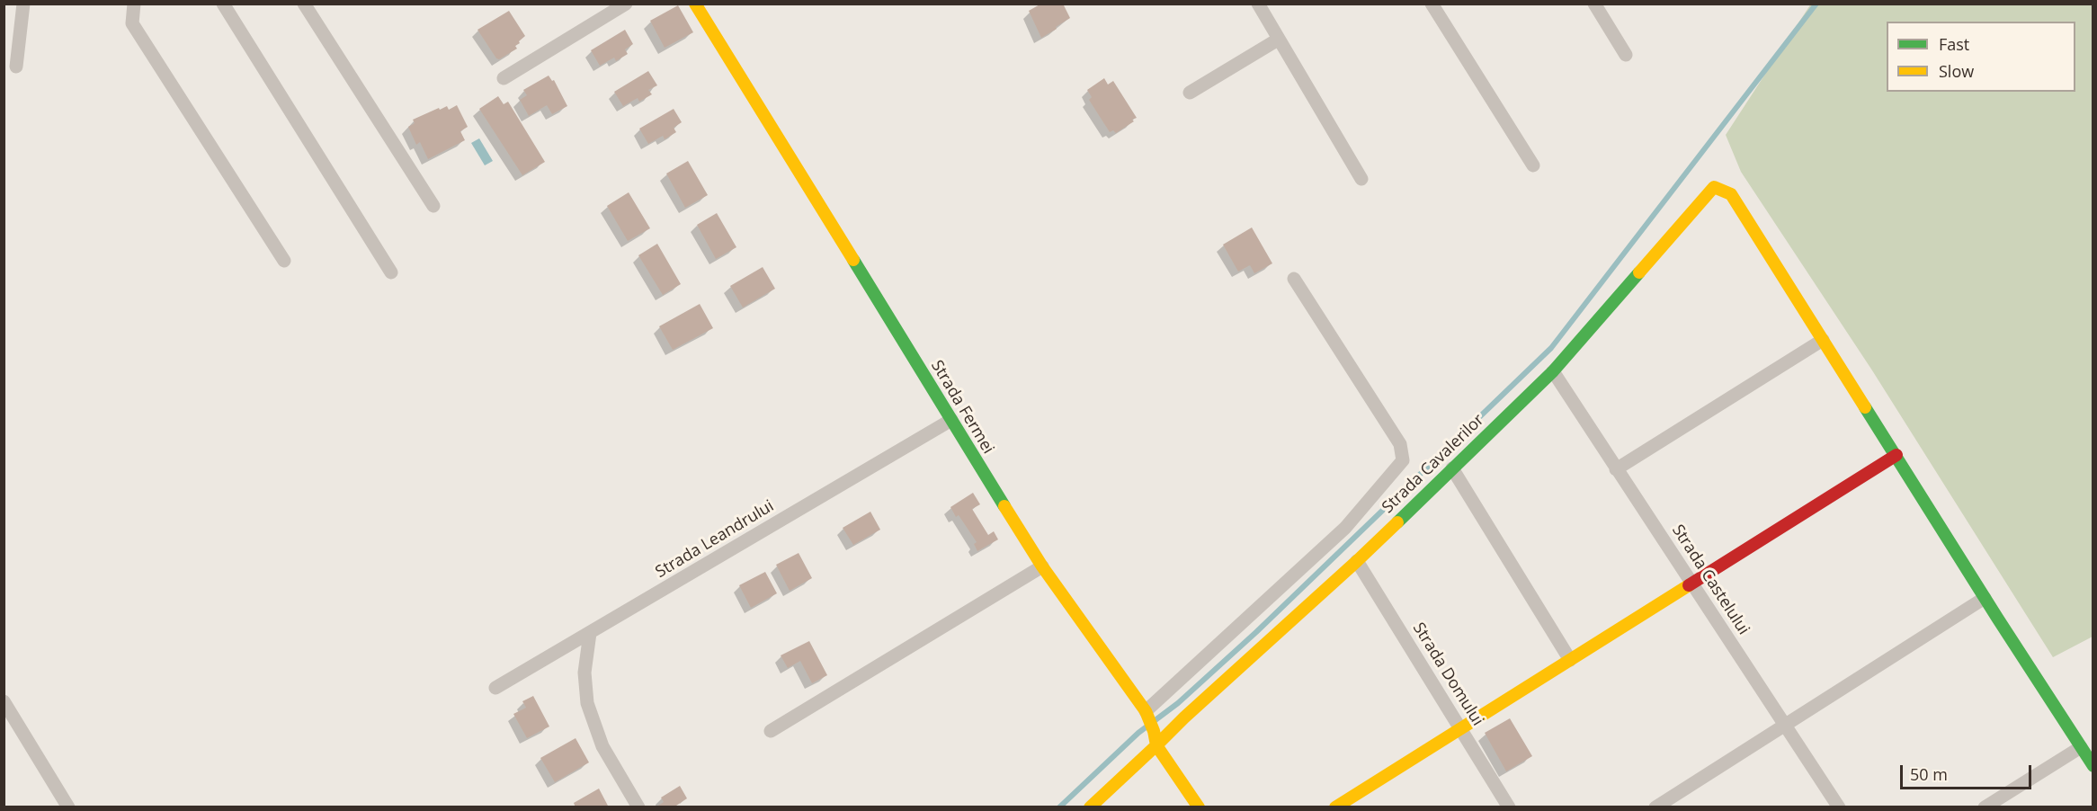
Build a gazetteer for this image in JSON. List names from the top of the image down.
{
  "streets": {
    "street": [
      "Strada Fermei",
      "Strada Cavalerilor",
      "Strada Leandrului",
      "Strada Castelului",
      "Strada Domului"
    ]
  },
  "crossings": [
    ["Strada Fermei", "Strada Cavalerilor"],
    ["Strada Fermei", "Strada Leandrului"],
    ["Strada Cavalerilor", "Strada Castelului"],
    ["Strada Cavalerilor", "Strada Domului"]
  ],
  "legend": ["Fast", "Slow"],
  "scale_bar": "50 m"
}
